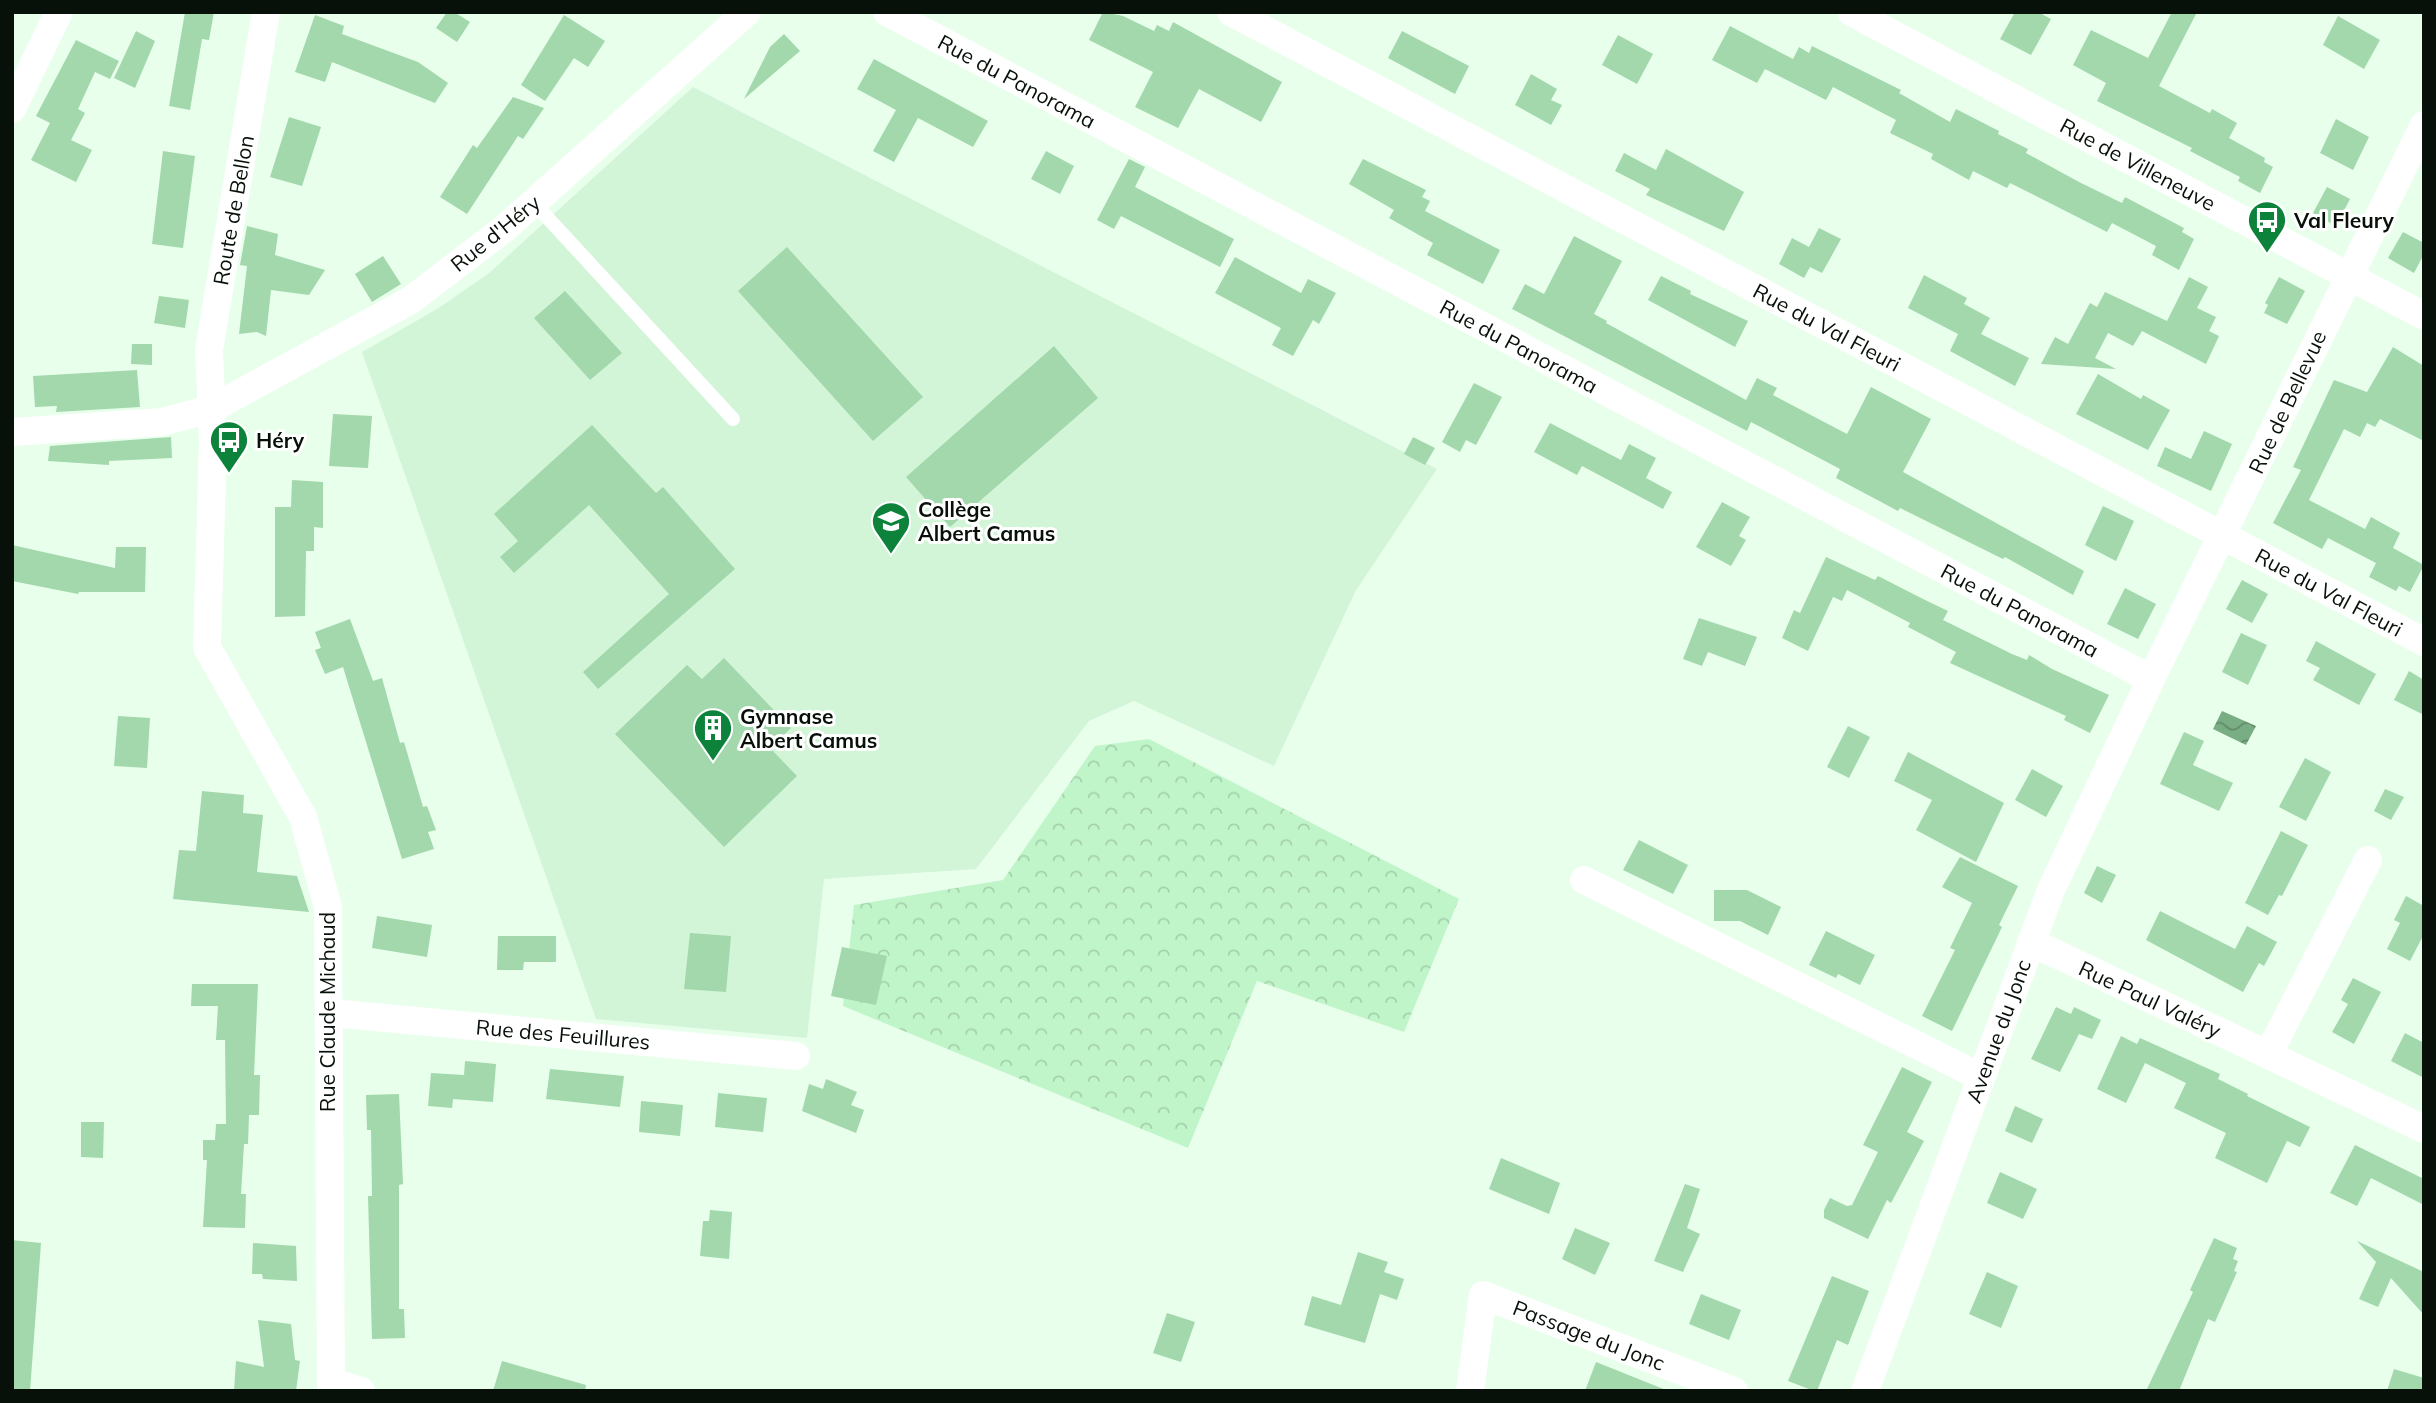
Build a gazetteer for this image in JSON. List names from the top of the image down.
{
  "streets": {
    "street": [
      "Rue du Panorama",
      "Rue de Villeneuve",
      "Route de Bellon",
      "Rue d'Héry",
      "Rue du Val Fleuri",
      "Rue de Bellevue",
      "Rue Paul Valéry",
      "Rue Claude Michaud",
      "Avenue du Jonc",
      "Rue des Feuillures",
      "Passage du Jonc"
    ]
  },
  "crossings": [
    ["Rue du Panorama", "Rue de Bellevue"],
    ["Rue du Panorama", "Avenue du Jonc"],
    ["Rue de Villeneuve", "Rue de Bellevue"],
    ["Route de Bellon", "Rue d'Héry"],
    ["Route de Bellon", "Rue Claude Michaud"],
    ["Rue d'Héry", "Rue Claude Michaud"],
    ["Rue du Val Fleuri", "Rue de Bellevue"],
    ["Rue de Bellevue", "Avenue du Jonc"],
    ["Rue Paul Valéry", "Avenue du Jonc"],
    ["Rue Claude Michaud", "Rue des Feuillures"]
  ],
  "places": {
    "bus stop": ["Val Fleury", "Héry"],
    "school or university": ["Collège Albert Camus"],
    "building": ["Gymnase Albert Camus"]
  }
}
